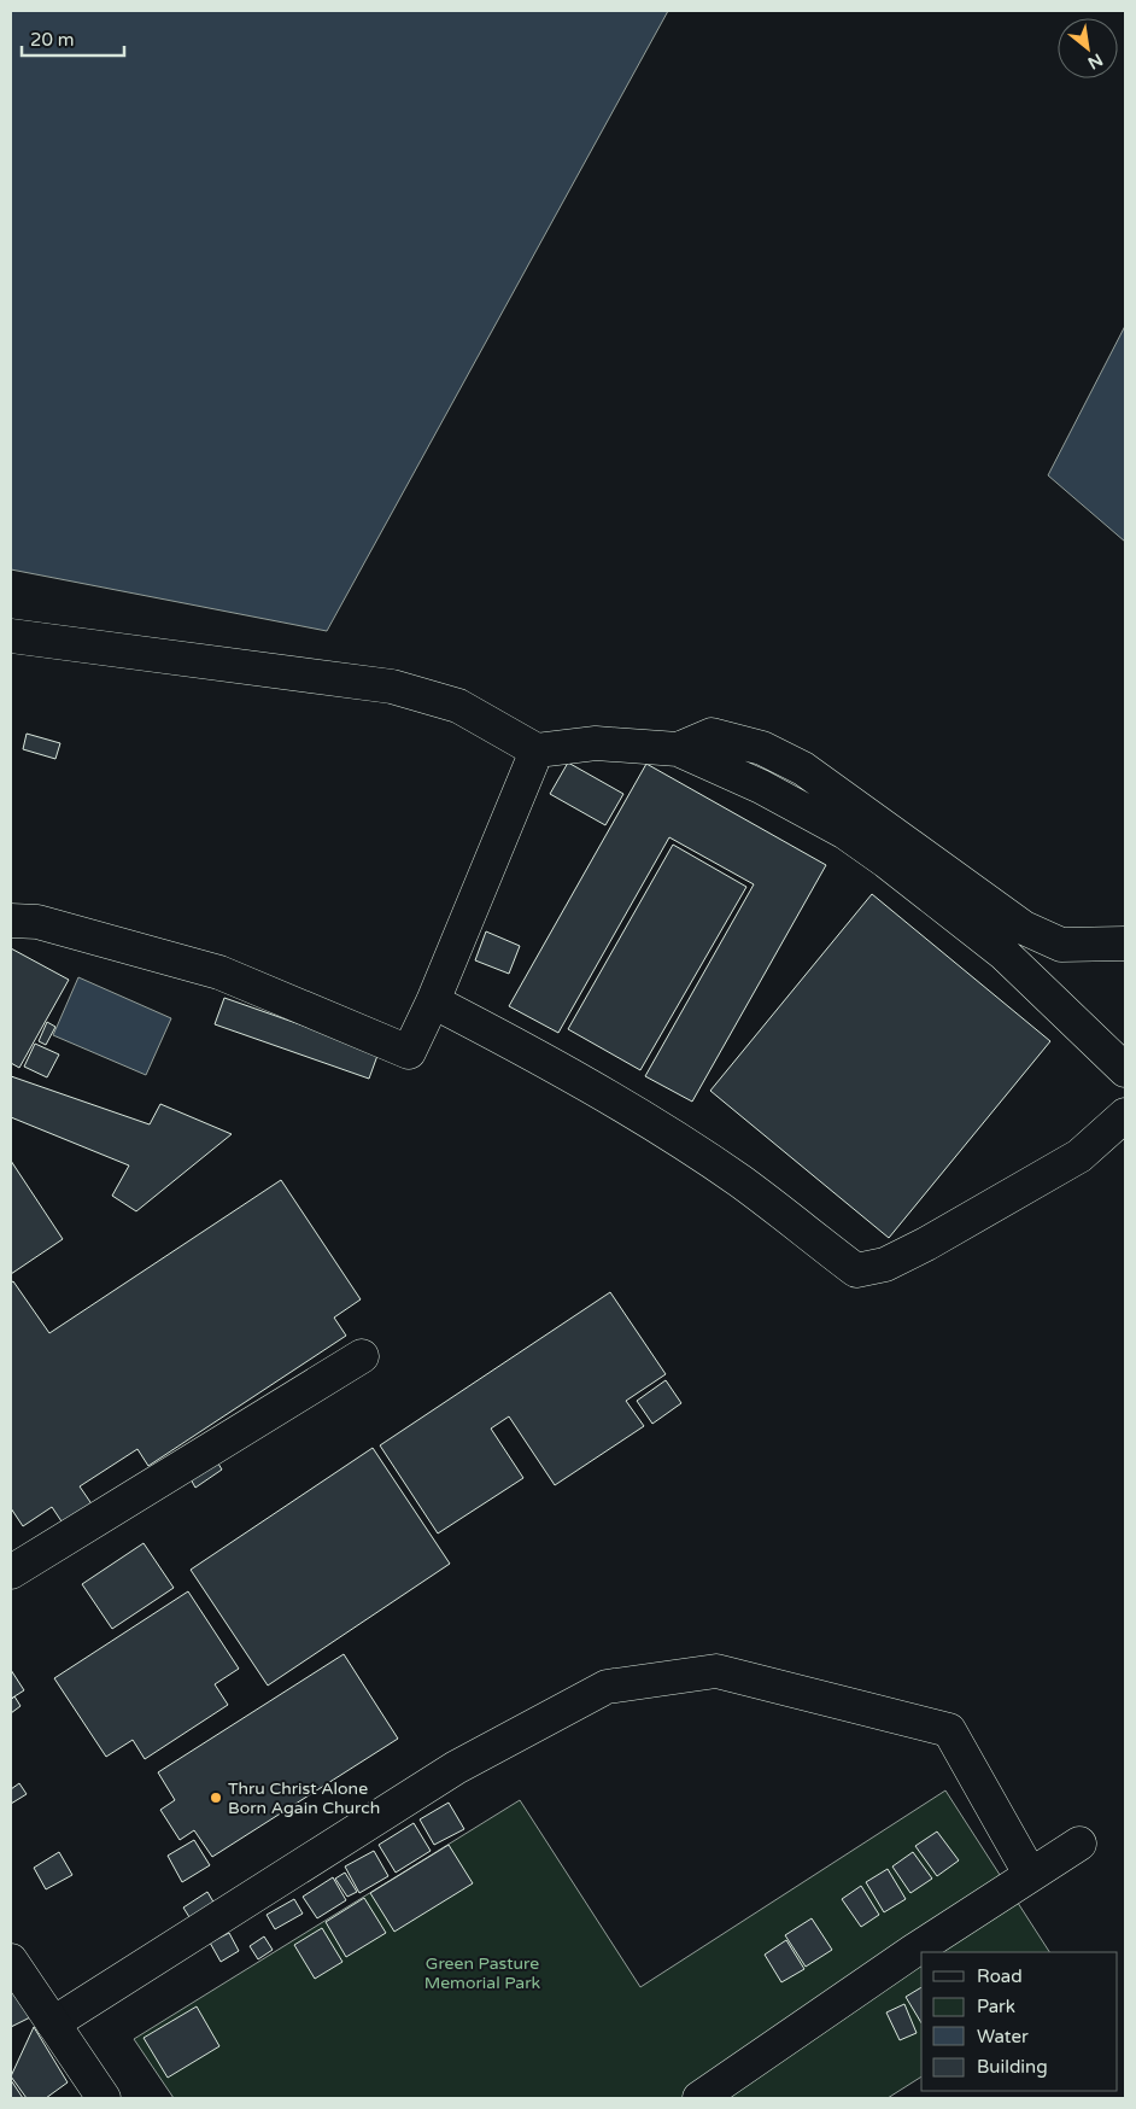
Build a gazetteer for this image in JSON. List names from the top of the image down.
{
  "parks": ["Green Pasture Memorial Park"],
  "places": ["Thru Christ Alone Born Again Church"],
  "legend": [
    "Road",
    "Park",
    "Water",
    "Building"
  ],
  "scale_bar": "20 m",
  "north": "bottom right"
}
